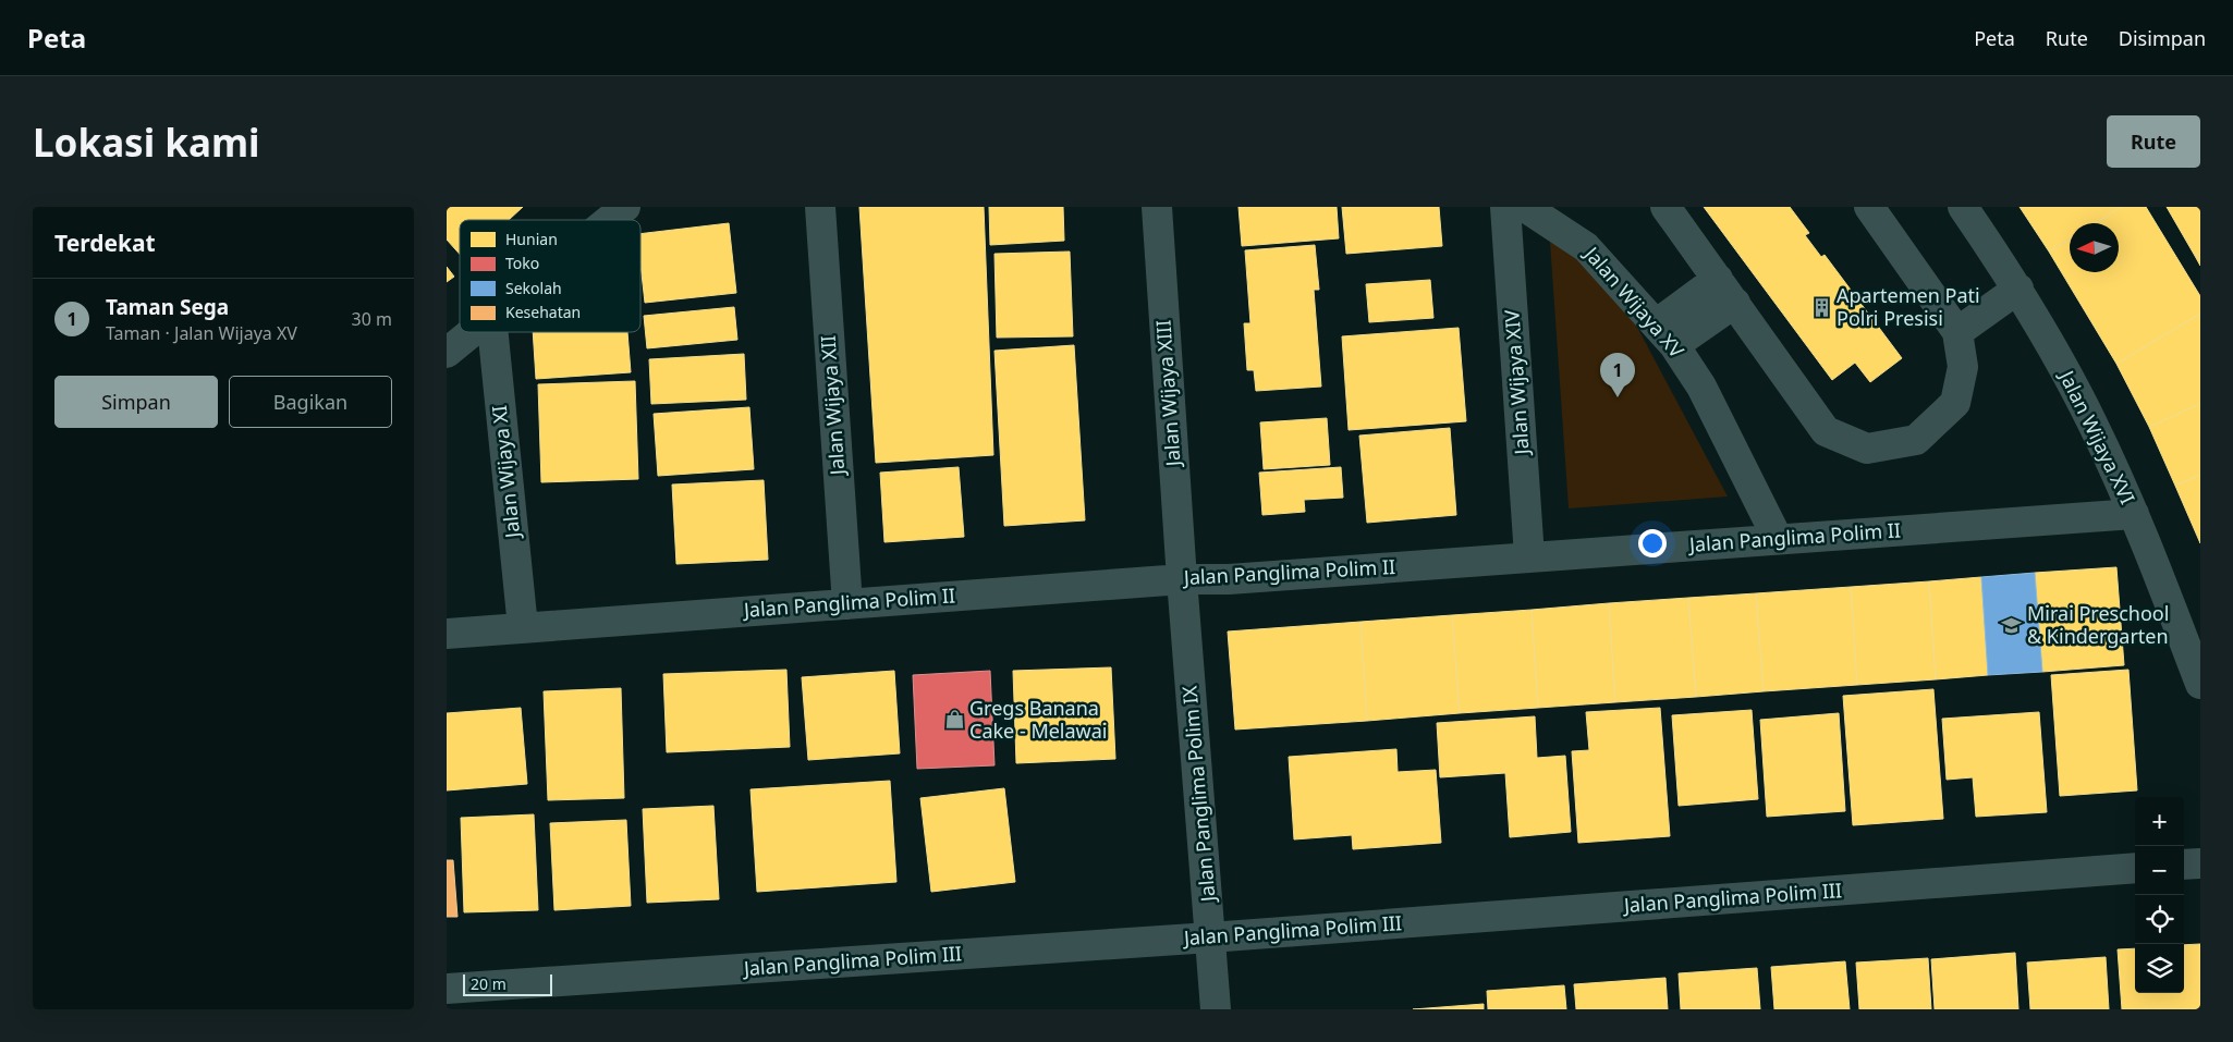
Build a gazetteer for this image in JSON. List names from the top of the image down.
{
  "streets": {
    "street": [
      "Jalan Wijaya XV",
      "Jalan Wijaya XIV",
      "Jalan Wijaya XIII",
      "Jalan Wijaya XII",
      "Jalan Wijaya XVI",
      "Jalan Wijaya XI",
      "Jalan Panglima Polim II",
      "Jalan Panglima Polim IX",
      "Jalan Panglima Polim III"
    ]
  },
  "crossings": [
    ["Jalan Wijaya XV", "Jalan Panglima Polim II"],
    ["Jalan Wijaya XIV", "Jalan Panglima Polim II"],
    ["Jalan Wijaya XIII", "Jalan Panglima Polim II"],
    ["Jalan Wijaya XIII", "Jalan Panglima Polim IX"],
    ["Jalan Wijaya XII", "Jalan Panglima Polim II"],
    ["Jalan Wijaya XVI", "Jalan Panglima Polim II"],
    ["Jalan Wijaya XI", "Jalan Panglima Polim II"],
    ["Jalan Panglima Polim II", "Jalan Panglima Polim IX"],
    ["Jalan Panglima Polim IX", "Jalan Panglima Polim III"]
  ],
  "places": {
    "building": ["Apartemen Pati Polri Presisi"],
    "school or university": ["Mirai Preschool & Kindergarten"],
    "shop": ["Gregs Banana Cake - Melawai"]
  },
  "legend": [
    "Hunian",
    "Toko",
    "Sekolah",
    "Kesehatan"
  ],
  "scale_bar": "20 m",
  "north": "left",
  "page": {
    "header": "Peta",
    "nav": ["Peta", "Rute", "Disimpan"],
    "buttons": [
      "Rute",
      ["Simpan", "Bagikan"]
    ],
    "title": "Lokasi kami",
    "heading": "Terdekat",
    "list": [
      {
        "mark": "1",
        "name": "Taman Sega",
        "note": "Taman · Jalan Wijaya XV",
        "value": "30 m"
      }
    ],
    "pins": "1",
    "map_buttons": ["+", "−"],
    "scale": "20 m"
  }
}
